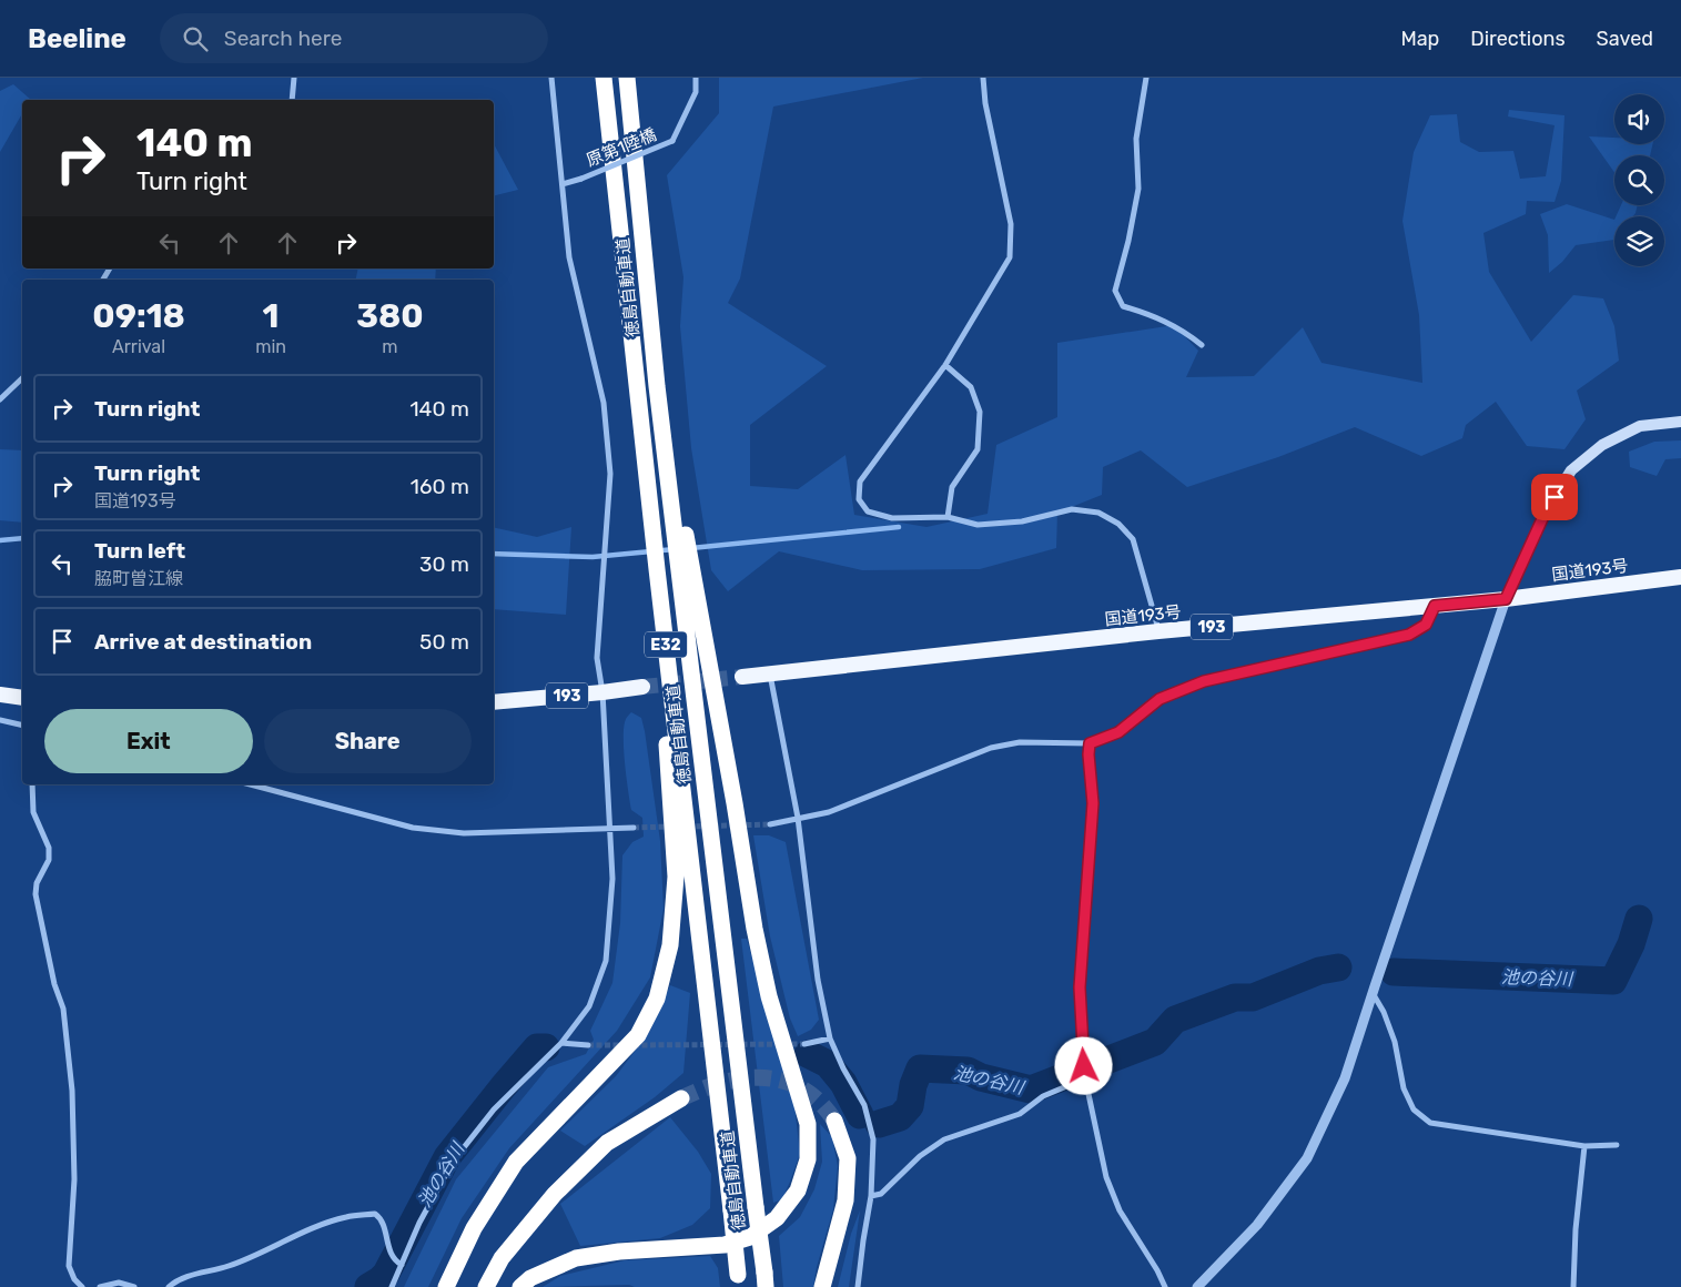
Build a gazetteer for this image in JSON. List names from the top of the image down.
{
  "streets": {
    "highway": [
      "徳島自動車道",
      "国道193号",
      "193",
      "E32"
    ],
    "street": ["原第1陸橋"]
  },
  "water": ["池の谷川"],
  "page": {
    "header": "Beeline",
    "search": "Search here",
    "nav": ["Map", "Directions", "Saved"],
    "turn": ["140 m", "Turn right"],
    "eta": [
      "09:18",
      "Arrival",
      "1",
      "min",
      "380",
      "m"
    ],
    "list": [
      {
        "name": "Turn right",
        "value": "140 m"
      },
      {
        "name": "Turn right",
        "note": "国道193号",
        "value": "160 m"
      },
      {
        "name": "Turn left",
        "note": "脇町曽江線",
        "value": "30 m"
      },
      {
        "name": "Arrive at destination",
        "value": "50 m"
      }
    ],
    "buttons": ["Exit", "Share"]
  }
}
